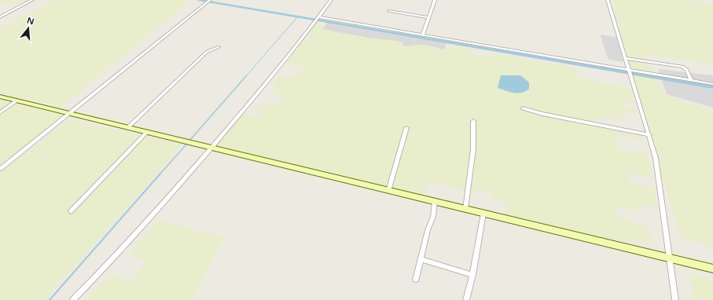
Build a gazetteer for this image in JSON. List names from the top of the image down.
{
  "north": "top"
}
